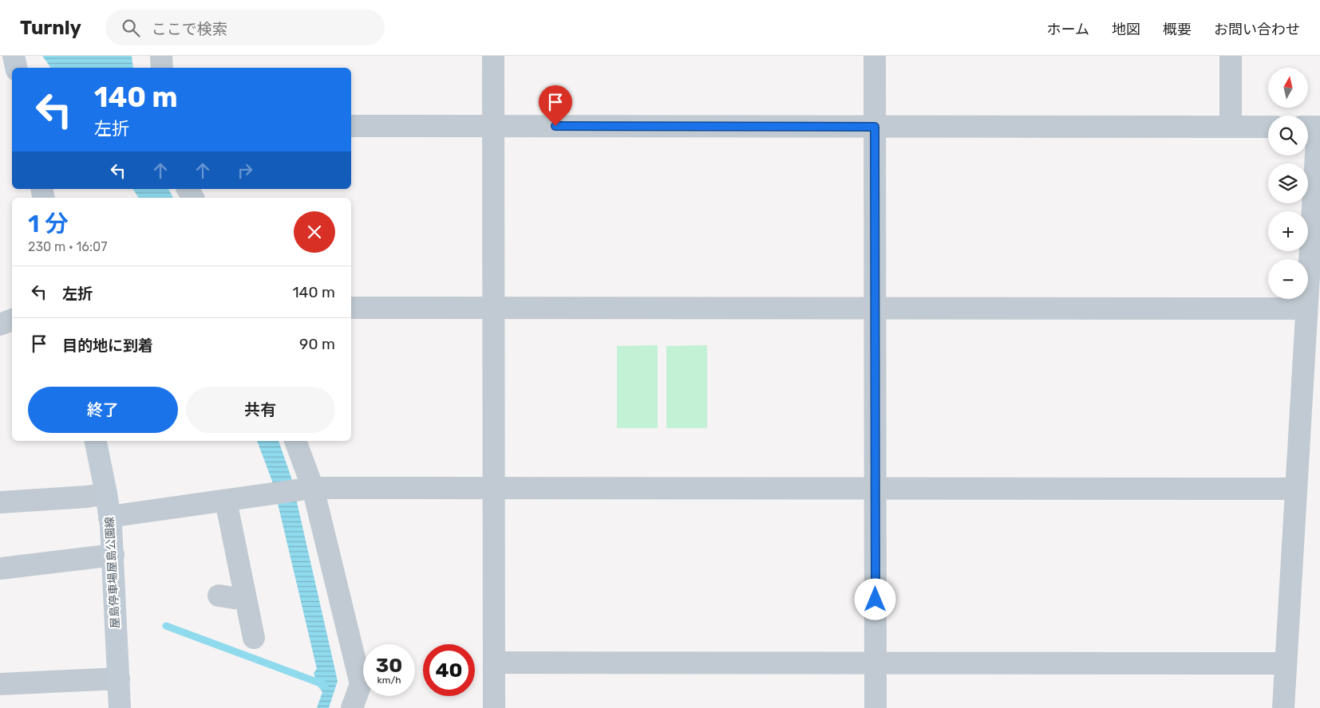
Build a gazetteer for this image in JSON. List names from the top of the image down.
{
  "streets": {
    "main road": ["屋島停車場屋島公園線"]
  },
  "north": "top",
  "page": {
    "header": "Turnly",
    "search": "ここで検索",
    "nav": [
      "ホーム",
      "地図",
      "概要",
      "お問い合わせ"
    ],
    "map_buttons": ["+", "−"],
    "turn": ["140 m", "左折"],
    "heading": ["1 分", "230 m · 16:07"],
    "list": [
      {
        "name": "左折",
        "value": "140 m"
      },
      {
        "name": "目的地に到着",
        "value": "90 m"
      }
    ],
    "buttons": ["終了", "共有"],
    "speed": "30 km/h",
    "limit": "40"
  }
}
